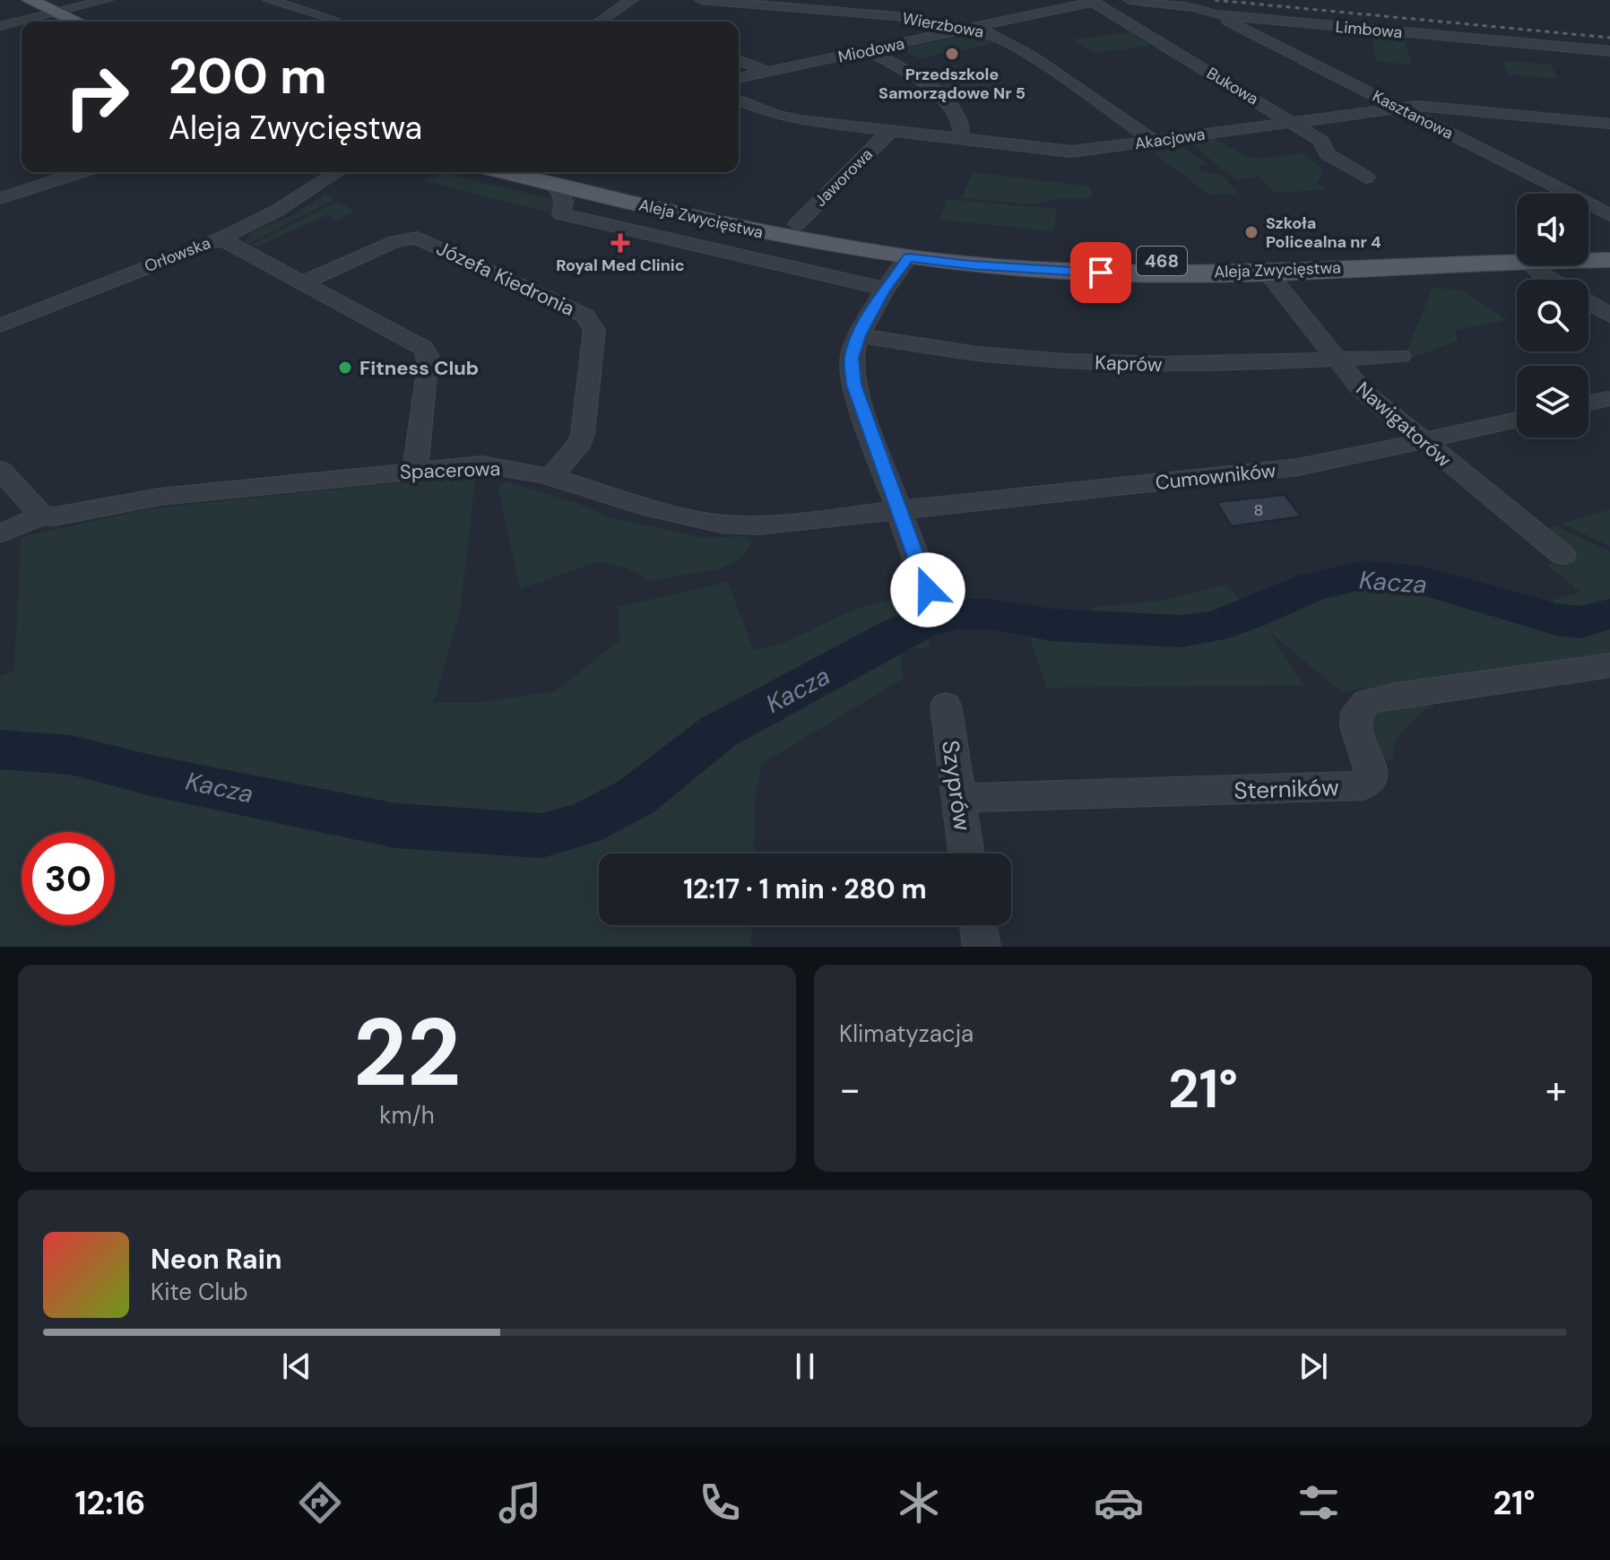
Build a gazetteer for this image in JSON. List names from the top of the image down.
{
  "streets": {
    "main road": ["Aleja Zwycięstwa", "468"],
    "street": [
      "Wierzbowa",
      "Limbowa",
      "Miodowa",
      "Bukowa",
      "Kasztanowa",
      "Akacjowa",
      "Jaworowa",
      "Orłowska",
      "Józefa Kiedronia",
      "Kaprów",
      "Nawigatorów",
      "Spacerowa",
      "Cumowników",
      "Szyprów",
      "Sterników"
    ]
  },
  "crossings": [
    ["Wierzbowa", "Miodowa"],
    ["Wierzbowa", "Akacjowa"],
    ["Limbowa", "Kasztanowa"],
    ["Miodowa", "Bukowa"],
    ["Bukowa", "Akacjowa"],
    ["Kasztanowa", "Akacjowa"],
    ["Akacjowa", "Jaworowa"],
    ["Jaworowa", "Aleja Zwycięstwa"],
    ["Aleja Zwycięstwa", "Nawigatorów"],
    ["Józefa Kiedronia", "Spacerowa"],
    ["Kaprów", "Nawigatorów"],
    ["Nawigatorów", "Cumowników"],
    ["Spacerowa", "Cumowników"],
    ["Szyprów", "Sterników"]
  ],
  "water": ["Kacza"],
  "places": {
    "other": ["Przedszkole Samorządowe Nr 5", "Szkoła Policealna nr 4", "Fitness Club"],
    "health": ["Royal Med Clinic"]
  },
  "house_numbers": ["8"],
  "page": {
    "turn": ["200 m", "Aleja Zwycięstwa"],
    "limit": "30",
    "trip": "12:17 · 1 min · 280 m",
    "tile": [
      ["22", "km/h"],
      "Klimatyzacja"
    ],
    "heat": ["−", "21°", "+"],
    "song": ["Neon Rain", "Kite Club"],
    "tabs": ["12:16", "21°"]
  }
}
